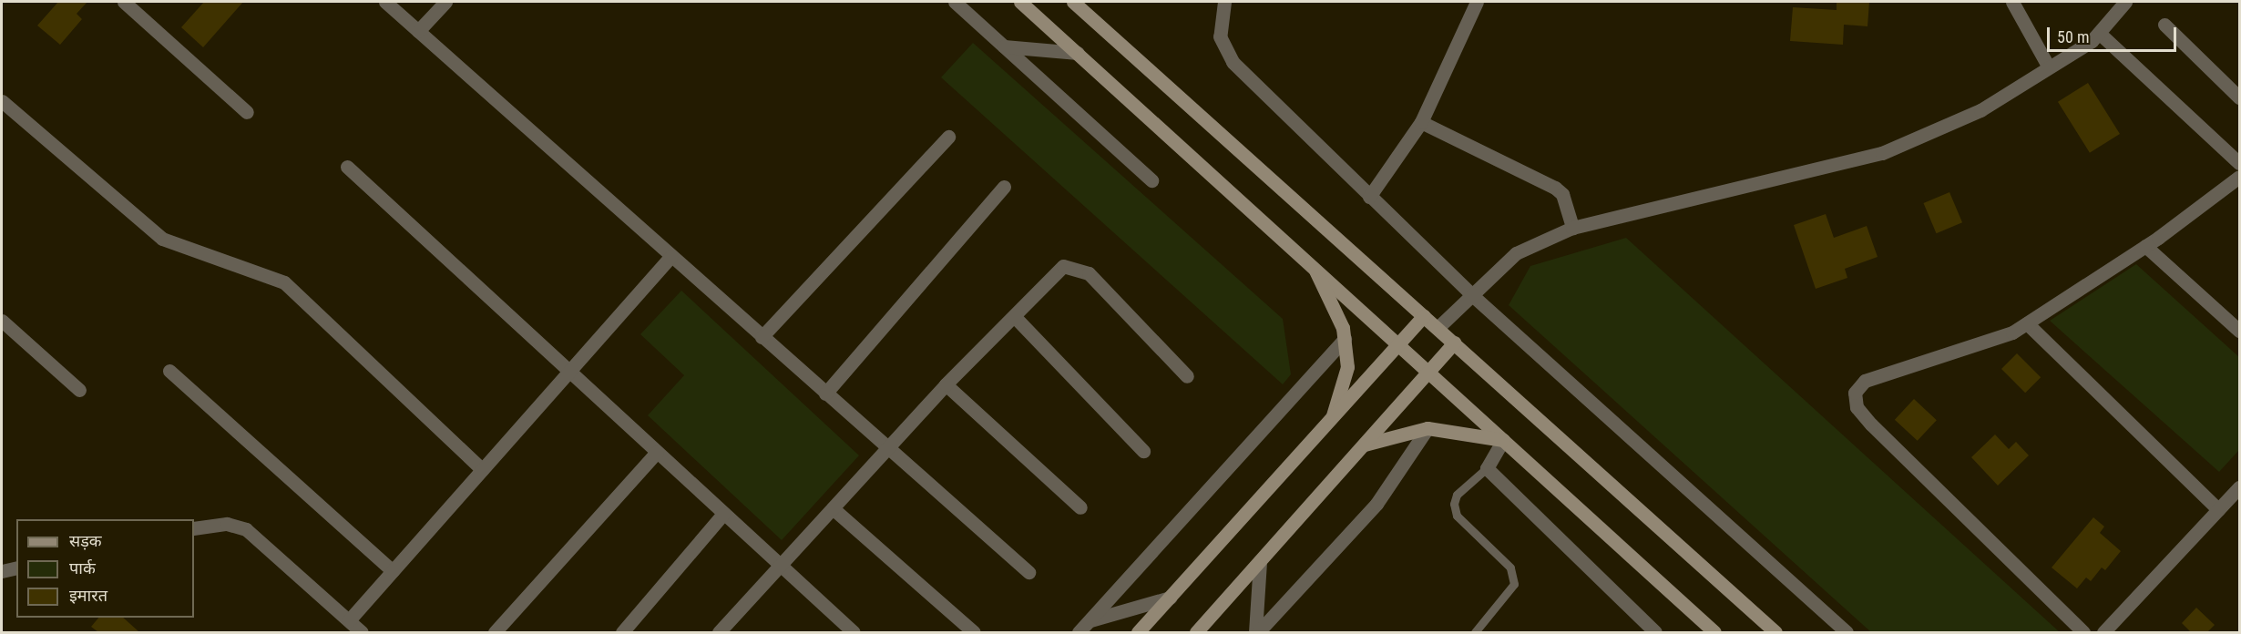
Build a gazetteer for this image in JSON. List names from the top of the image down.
{
  "legend": ["सड़क", "पार्क", "इमारत"],
  "scale_bar": "50 m"
}
